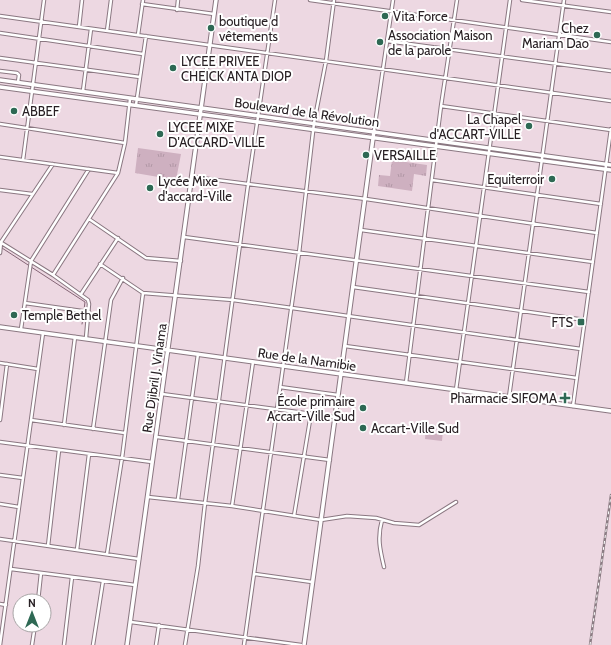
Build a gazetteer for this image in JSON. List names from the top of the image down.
{
  "streets": {
    "street": ["Boulevard de la Révolution", "Rue de la Namibie", "Rue Djibril J. Vinama"]
  },
  "crossings": [
    ["Boulevard de la Révolution", "Rue Djibril J. Vinama"],
    ["Rue de la Namibie", "Rue Djibril J. Vinama"]
  ],
  "places": {
    "other": [
      "Vita Force",
      "boutique d vêtements",
      "Chez Mariam Dao",
      "Association Maison de la parole",
      "LYCEE PRIVEE CHEICK ANTA DIOP",
      "ABBEF",
      "La Chapel d'ACCART-VILLE",
      "LYCEE MIXE D'ACCARD-VILLE",
      "VERSAILLE",
      "Equiterroir",
      "Lycée Mixe d'accard-Ville",
      "Temple Bethel",
      "École primaire Accart-Ville Sud",
      "Accart-Ville Sud"
    ],
    "transit": ["FTS"],
    "health": ["Pharmacie SIFOMA"]
  },
  "north": "top"
}
